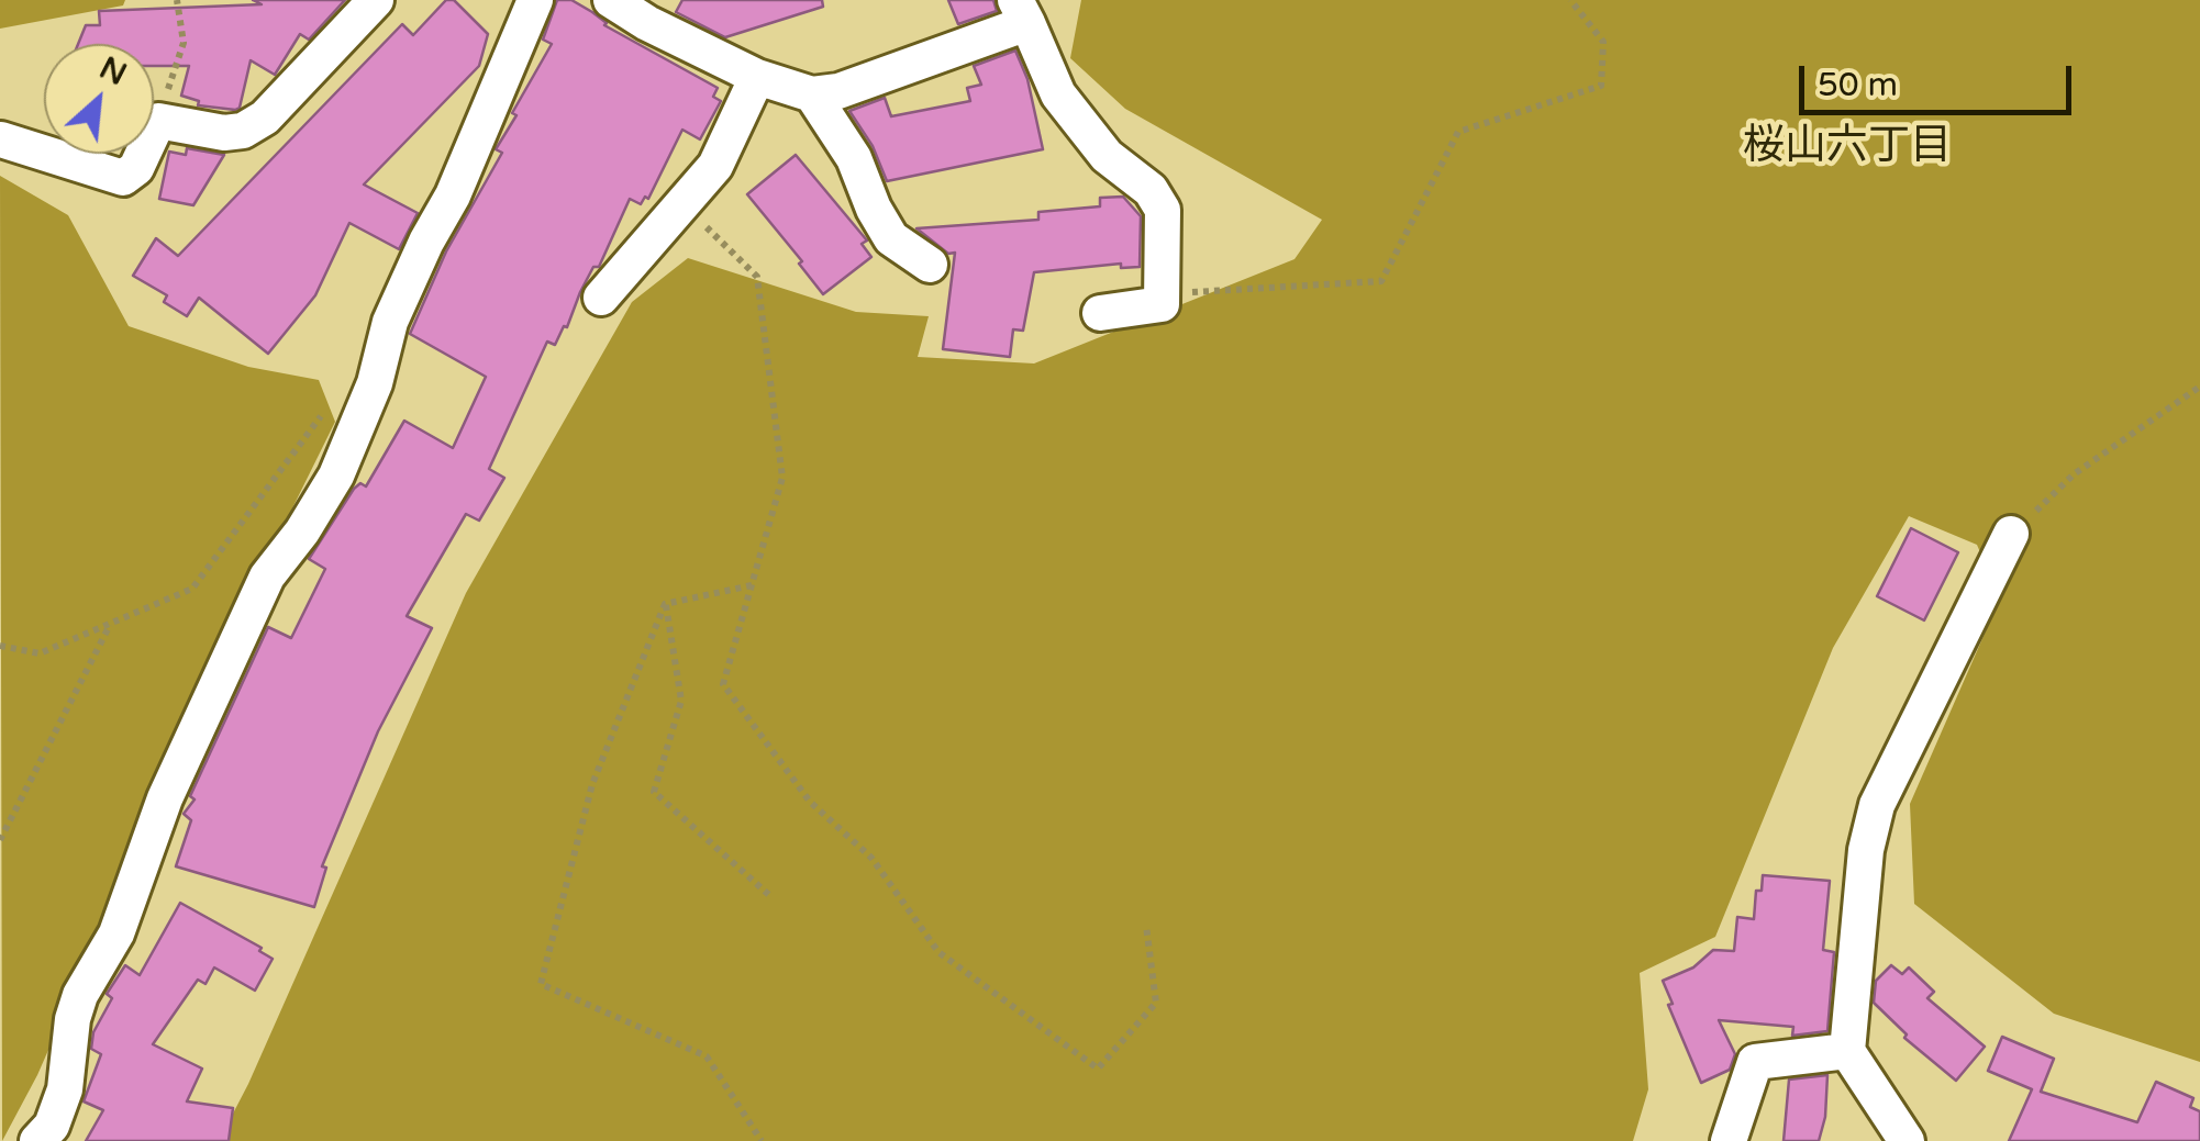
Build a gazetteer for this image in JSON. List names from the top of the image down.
{
  "districts": ["桜山六丁目"],
  "scale_bar": "50 m",
  "north": "top right"
}
